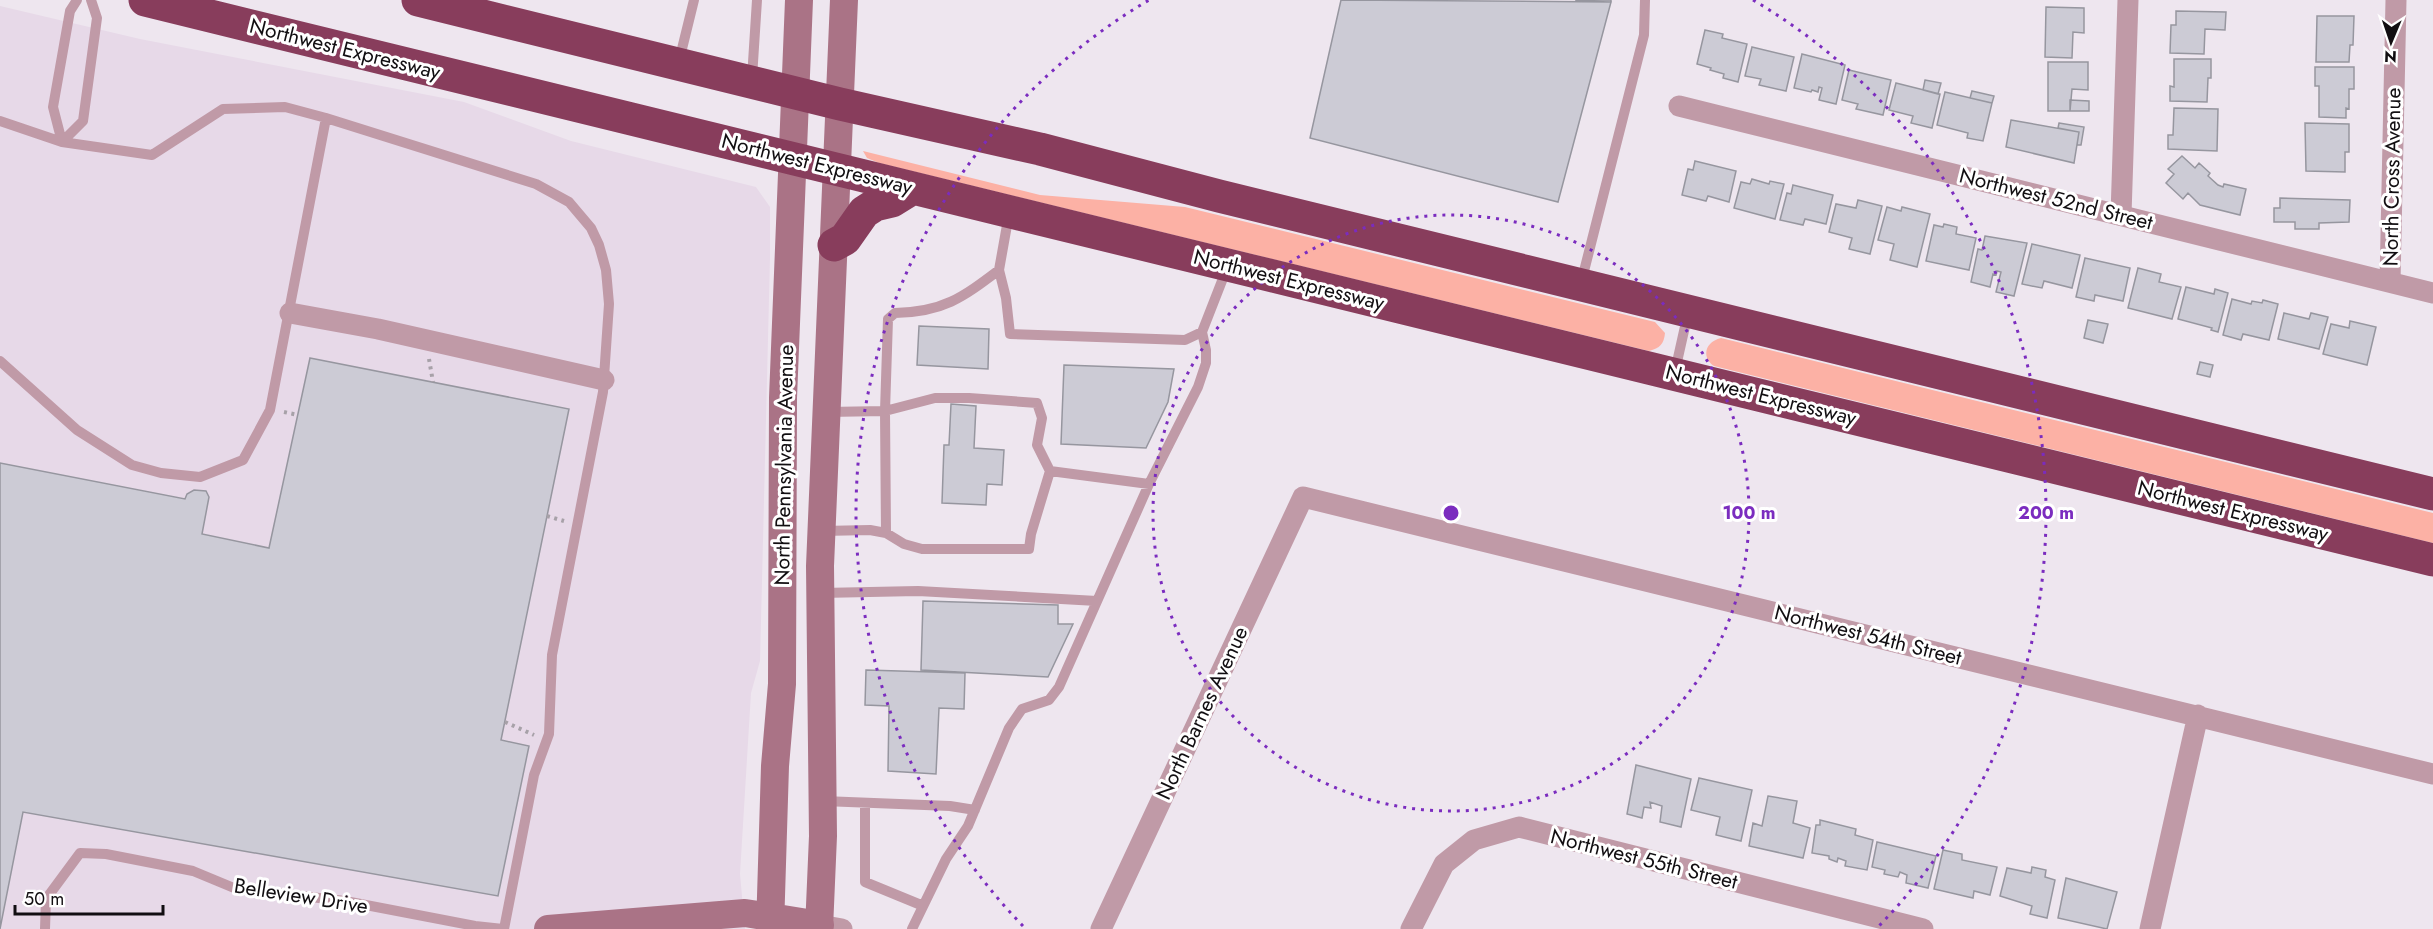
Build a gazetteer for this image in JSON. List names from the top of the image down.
{
  "streets": {
    "highway": ["Northwest Expressway"],
    "main road": ["North Pennsylvania Avenue"],
    "street": [
      "North Cross Avenue",
      "Northwest 52nd Street",
      "Northwest 54th Street",
      "North Barnes Avenue",
      "Northwest 55th Street"
    ],
    "lane": ["Belleview Drive"]
  },
  "crossings": [
    ["Northwest Expressway", "North Pennsylvania Avenue"],
    ["North Cross Avenue", "Northwest 52nd Street"],
    ["Northwest 54th Street", "North Barnes Avenue"]
  ],
  "scale_bar": "50 m",
  "north": "bottom",
  "rings": ["100 m", "200 m"]
}
